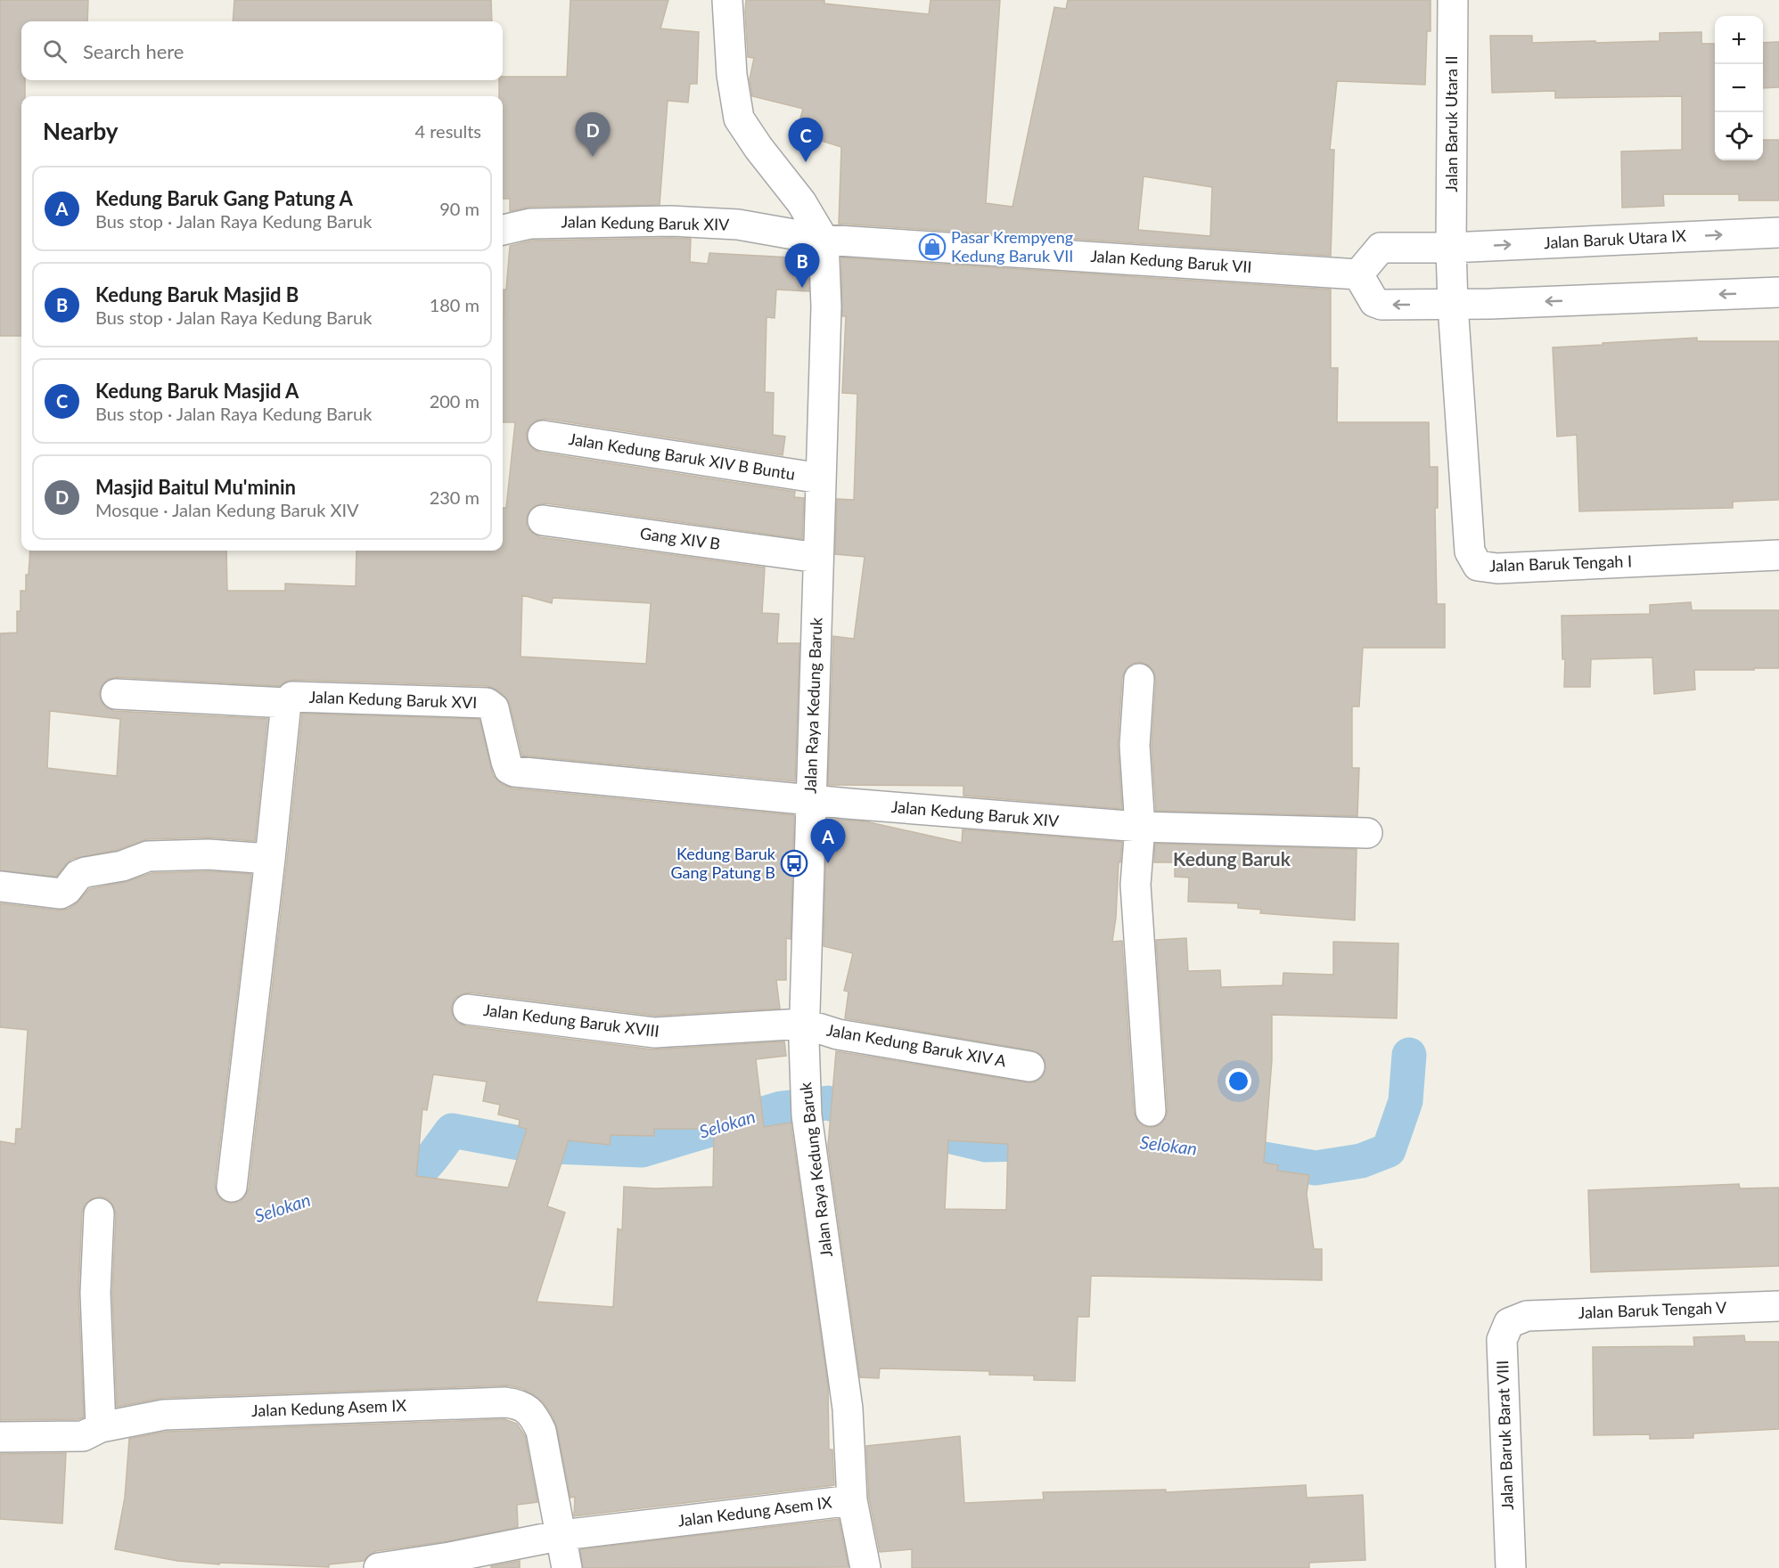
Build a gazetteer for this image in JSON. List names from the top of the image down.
{
  "streets": {
    "street": [
      "Jalan Baruk Utara II",
      "Jalan Kedung Baruk XIV",
      "Jalan Baruk Utara IX",
      "Jalan Kedung Baruk VII",
      "Jalan Kedung Baruk XIV B Buntu",
      "Gang XIV B",
      "Jalan Baruk Tengah I",
      "Jalan Kedung Baruk XVI",
      "Jalan Raya Kedung Baruk",
      "Jalan Kedung Baruk XVIII",
      "Jalan Kedung Baruk XIV A",
      "Jalan Baruk Tengah V",
      "Jalan Kedung Asem IX",
      "Jalan Baruk Barat VIII"
    ]
  },
  "crossings": [
    ["Jalan Baruk Utara II", "Jalan Baruk Utara IX"],
    ["Jalan Baruk Utara II", "Jalan Baruk Tengah I"],
    ["Jalan Kedung Baruk XIV", "Jalan Kedung Baruk VII"],
    ["Jalan Kedung Baruk XIV", "Jalan Kedung Baruk XVI"],
    ["Jalan Kedung Baruk XIV", "Jalan Raya Kedung Baruk"],
    ["Jalan Kedung Baruk VII", "Jalan Raya Kedung Baruk"],
    ["Jalan Kedung Baruk XIV B Buntu", "Jalan Raya Kedung Baruk"],
    ["Gang XIV B", "Jalan Raya Kedung Baruk"],
    ["Jalan Kedung Baruk XVI", "Jalan Raya Kedung Baruk"],
    ["Jalan Raya Kedung Baruk", "Jalan Kedung Baruk XVIII"],
    ["Jalan Raya Kedung Baruk", "Jalan Kedung Baruk XIV A"],
    ["Jalan Raya Kedung Baruk", "Jalan Kedung Asem IX"],
    ["Jalan Kedung Baruk XVIII", "Jalan Kedung Baruk XIV A"],
    ["Jalan Baruk Tengah V", "Jalan Baruk Barat VIII"]
  ],
  "districts": ["Kedung Baruk"],
  "water": ["Selokan"],
  "places": {
    "shop": ["Pasar Krempyeng Kedung Baruk VII"],
    "bus stop": ["Kedung Baruk Gang Patung B"]
  },
  "page": {
    "map_buttons": ["+", "−"],
    "search": "Search here",
    "heading": ["Nearby", "4 results"],
    "pins": [
      "D",
      "C",
      "B",
      "A"
    ],
    "list": [
      {
        "mark": "A",
        "name": "Kedung Baruk Gang Patung A",
        "note": "Bus stop · Jalan Raya Kedung Baruk",
        "value": "90 m"
      },
      {
        "mark": "B",
        "name": "Kedung Baruk Masjid B",
        "note": "Bus stop · Jalan Raya Kedung Baruk",
        "value": "180 m"
      },
      {
        "mark": "C",
        "name": "Kedung Baruk Masjid A",
        "note": "Bus stop · Jalan Raya Kedung Baruk",
        "value": "200 m"
      },
      {
        "mark": "D",
        "name": "Masjid Baitul Mu'minin",
        "note": "Mosque · Jalan Kedung Baruk XIV",
        "value": "230 m"
      }
    ]
  }
}
